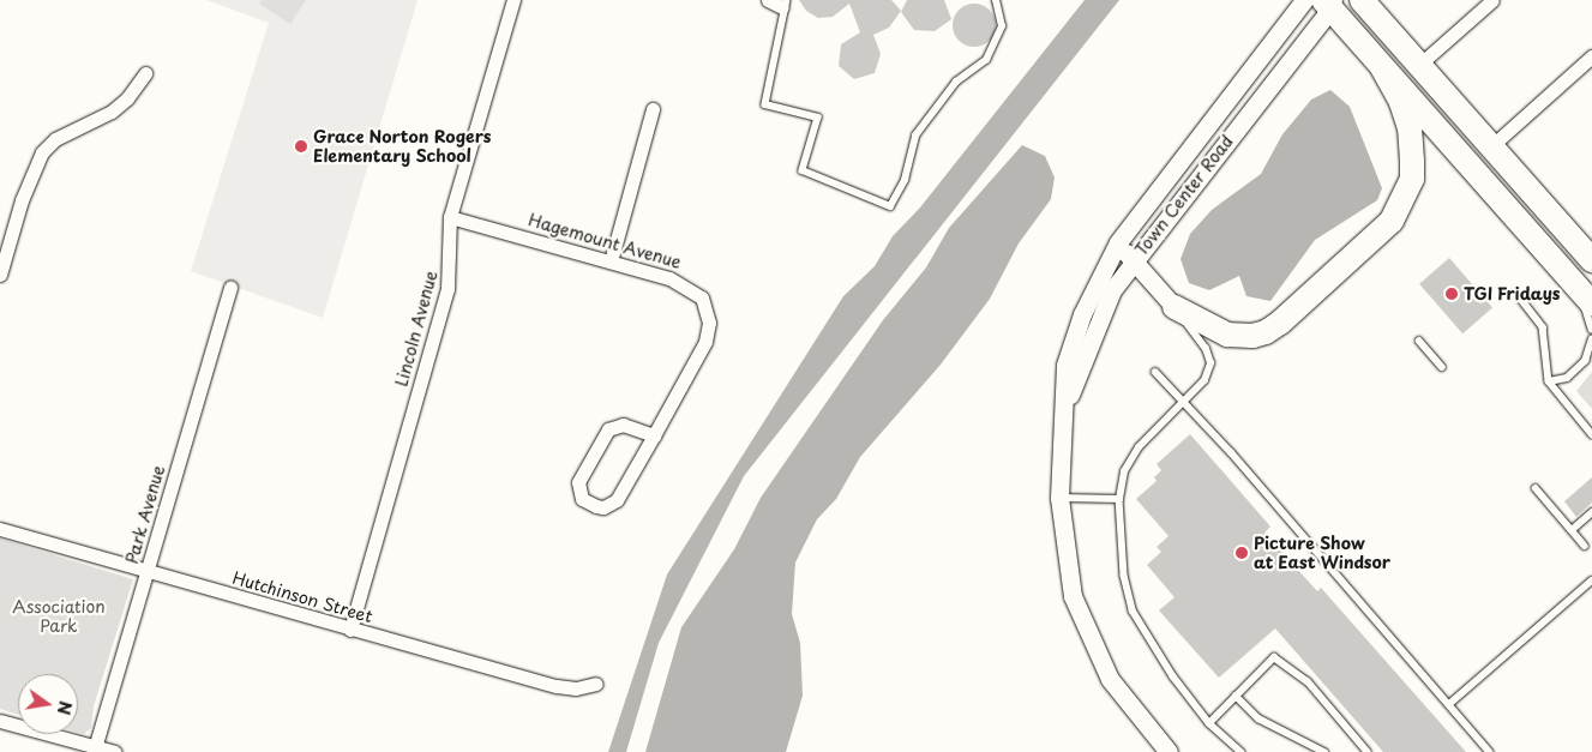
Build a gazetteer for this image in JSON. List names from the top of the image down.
{
  "streets": {
    "street": [
      "Town Center Road",
      "Hagemount Avenue",
      "Lincoln Avenue",
      "Park Avenue",
      "Hutchinson Street"
    ]
  },
  "crossings": [
    ["Hagemount Avenue", "Lincoln Avenue"],
    ["Lincoln Avenue", "Hutchinson Street"],
    ["Park Avenue", "Hutchinson Street"]
  ],
  "parks": ["Association Park"],
  "places": ["Grace Norton Rogers Elementary School", "TGI Fridays", "Picture Show at East Windsor"],
  "north": "right"
}
